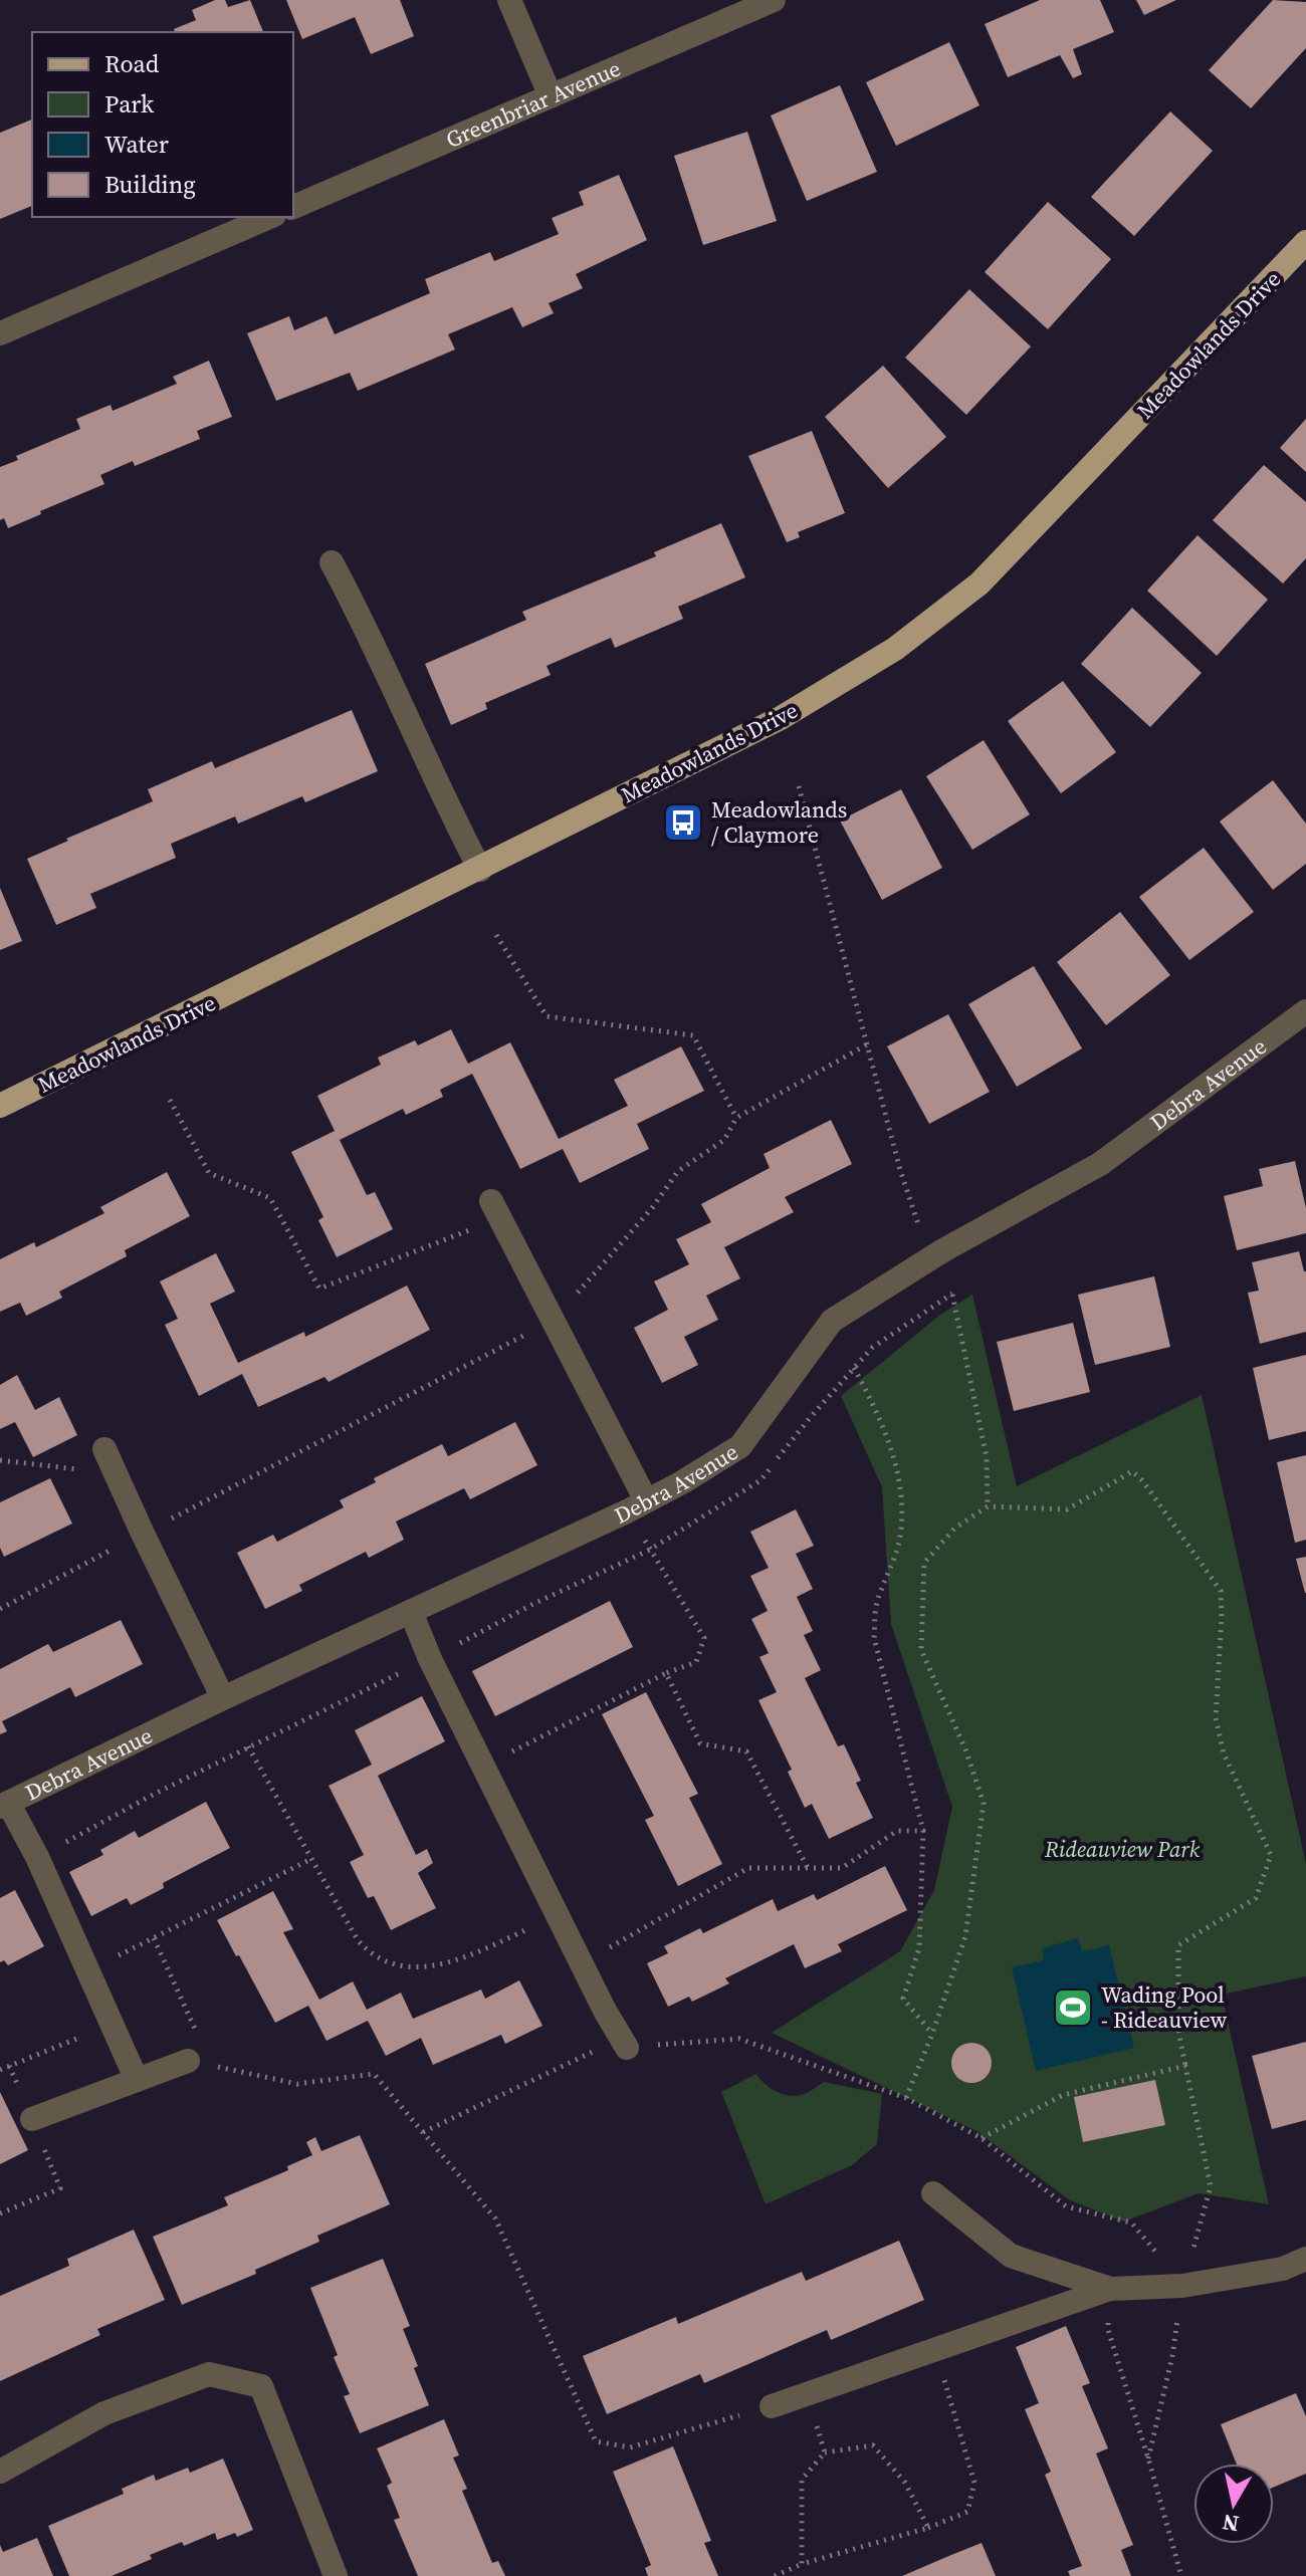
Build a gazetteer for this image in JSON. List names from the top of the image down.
{
  "streets": {
    "main road": ["Meadowlands Drive"],
    "street": ["Greenbriar Avenue", "Debra Avenue"]
  },
  "parks": ["Rideauview Park"],
  "places": {
    "bus stop": ["Meadowlands / Claymore"],
    "sports": ["Wading Pool - Rideauview"]
  },
  "legend": [
    "Road",
    "Park",
    "Water",
    "Building"
  ],
  "north": "bottom"
}
